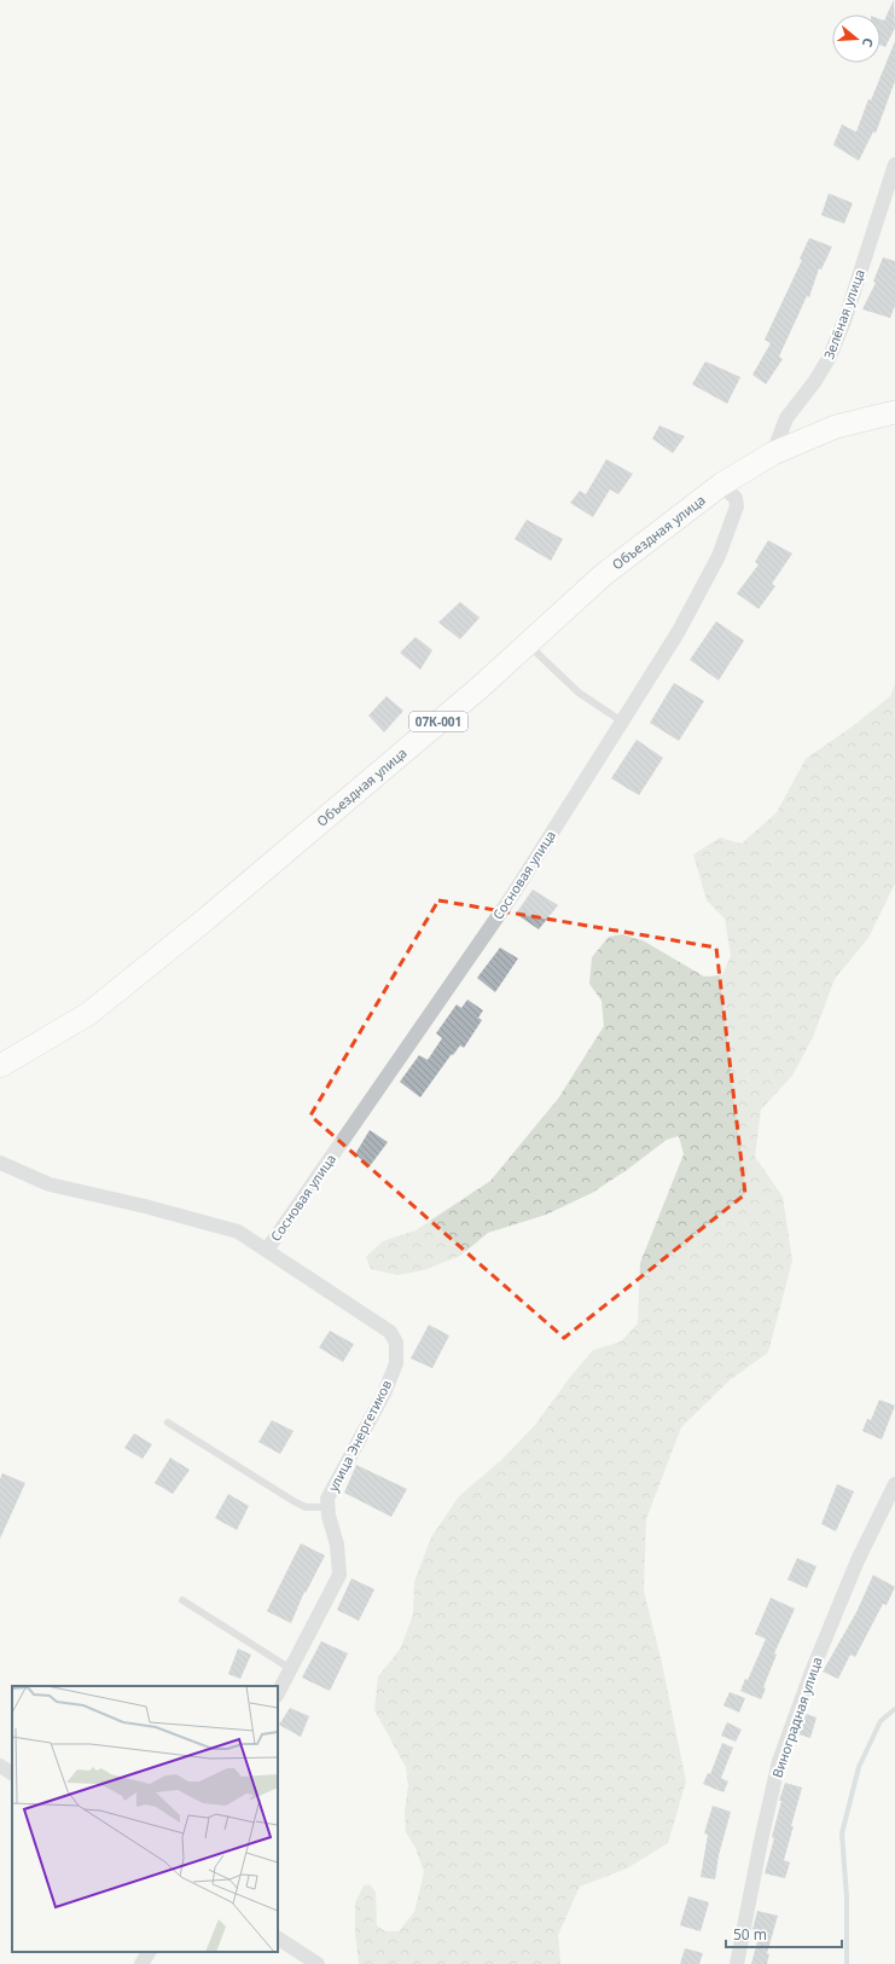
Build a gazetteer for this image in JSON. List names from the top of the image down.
{
  "streets": {
    "main road": ["Объездная улица", "07К-001"],
    "street": [
      "Зелёная улица",
      "Сосновая улица",
      "улица Энергетиков",
      "Виноградная улица"
    ]
  },
  "crossings": [
    ["Зелёная улица", "Объездная улица"],
    ["Объездная улица", "Сосновая улица"],
    ["Сосновая улица", "улица Энергетиков"]
  ],
  "scale_bar": "50 m",
  "north": "right"
}
